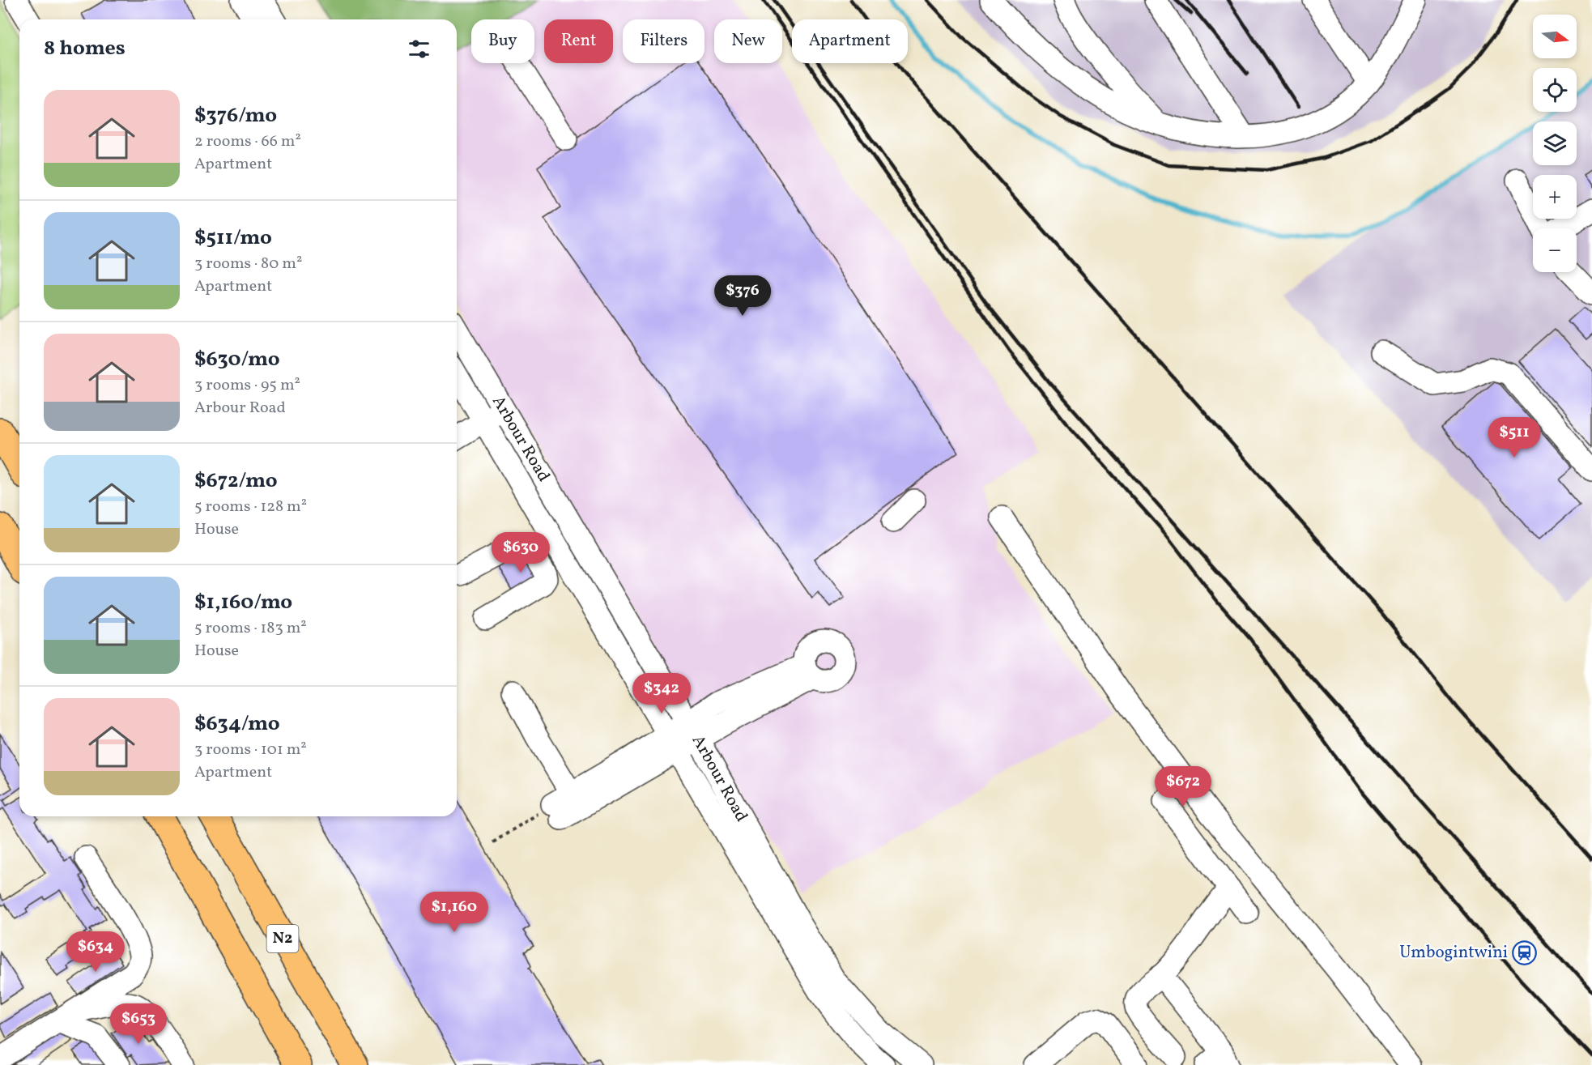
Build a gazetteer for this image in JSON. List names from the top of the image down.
{
  "streets": {
    "highway": ["N2"],
    "street": ["Arbour Road"]
  },
  "places": {
    "station": ["Umbogintwini"]
  },
  "north": "right",
  "page": {
    "map_buttons": ["+", "−"],
    "chip": [
      "Buy",
      "Rent",
      "Filters",
      "New",
      "Apartment"
    ],
    "heading": "8 homes",
    "list": [
      {
        "name": "$376/mo",
        "note": "2 rooms · 66 m² · Apartment"
      },
      {
        "name": "$511/mo",
        "note": "3 rooms · 80 m² · Apartment"
      },
      {
        "name": "$630/mo",
        "note": "3 rooms · 95 m² · Arbour Road"
      },
      {
        "name": "$672/mo",
        "note": "5 rooms · 128 m² · House"
      },
      {
        "name": "$1,160/mo",
        "note": "5 rooms · 183 m² · House"
      },
      {
        "name": "$634/mo",
        "note": "3 rooms · 101 m² · Apartment"
      }
    ],
    "price": [
      "$376",
      "$511",
      "$630",
      "$342",
      "$672",
      "$1,160",
      "$634",
      "$653"
    ]
  }
}
